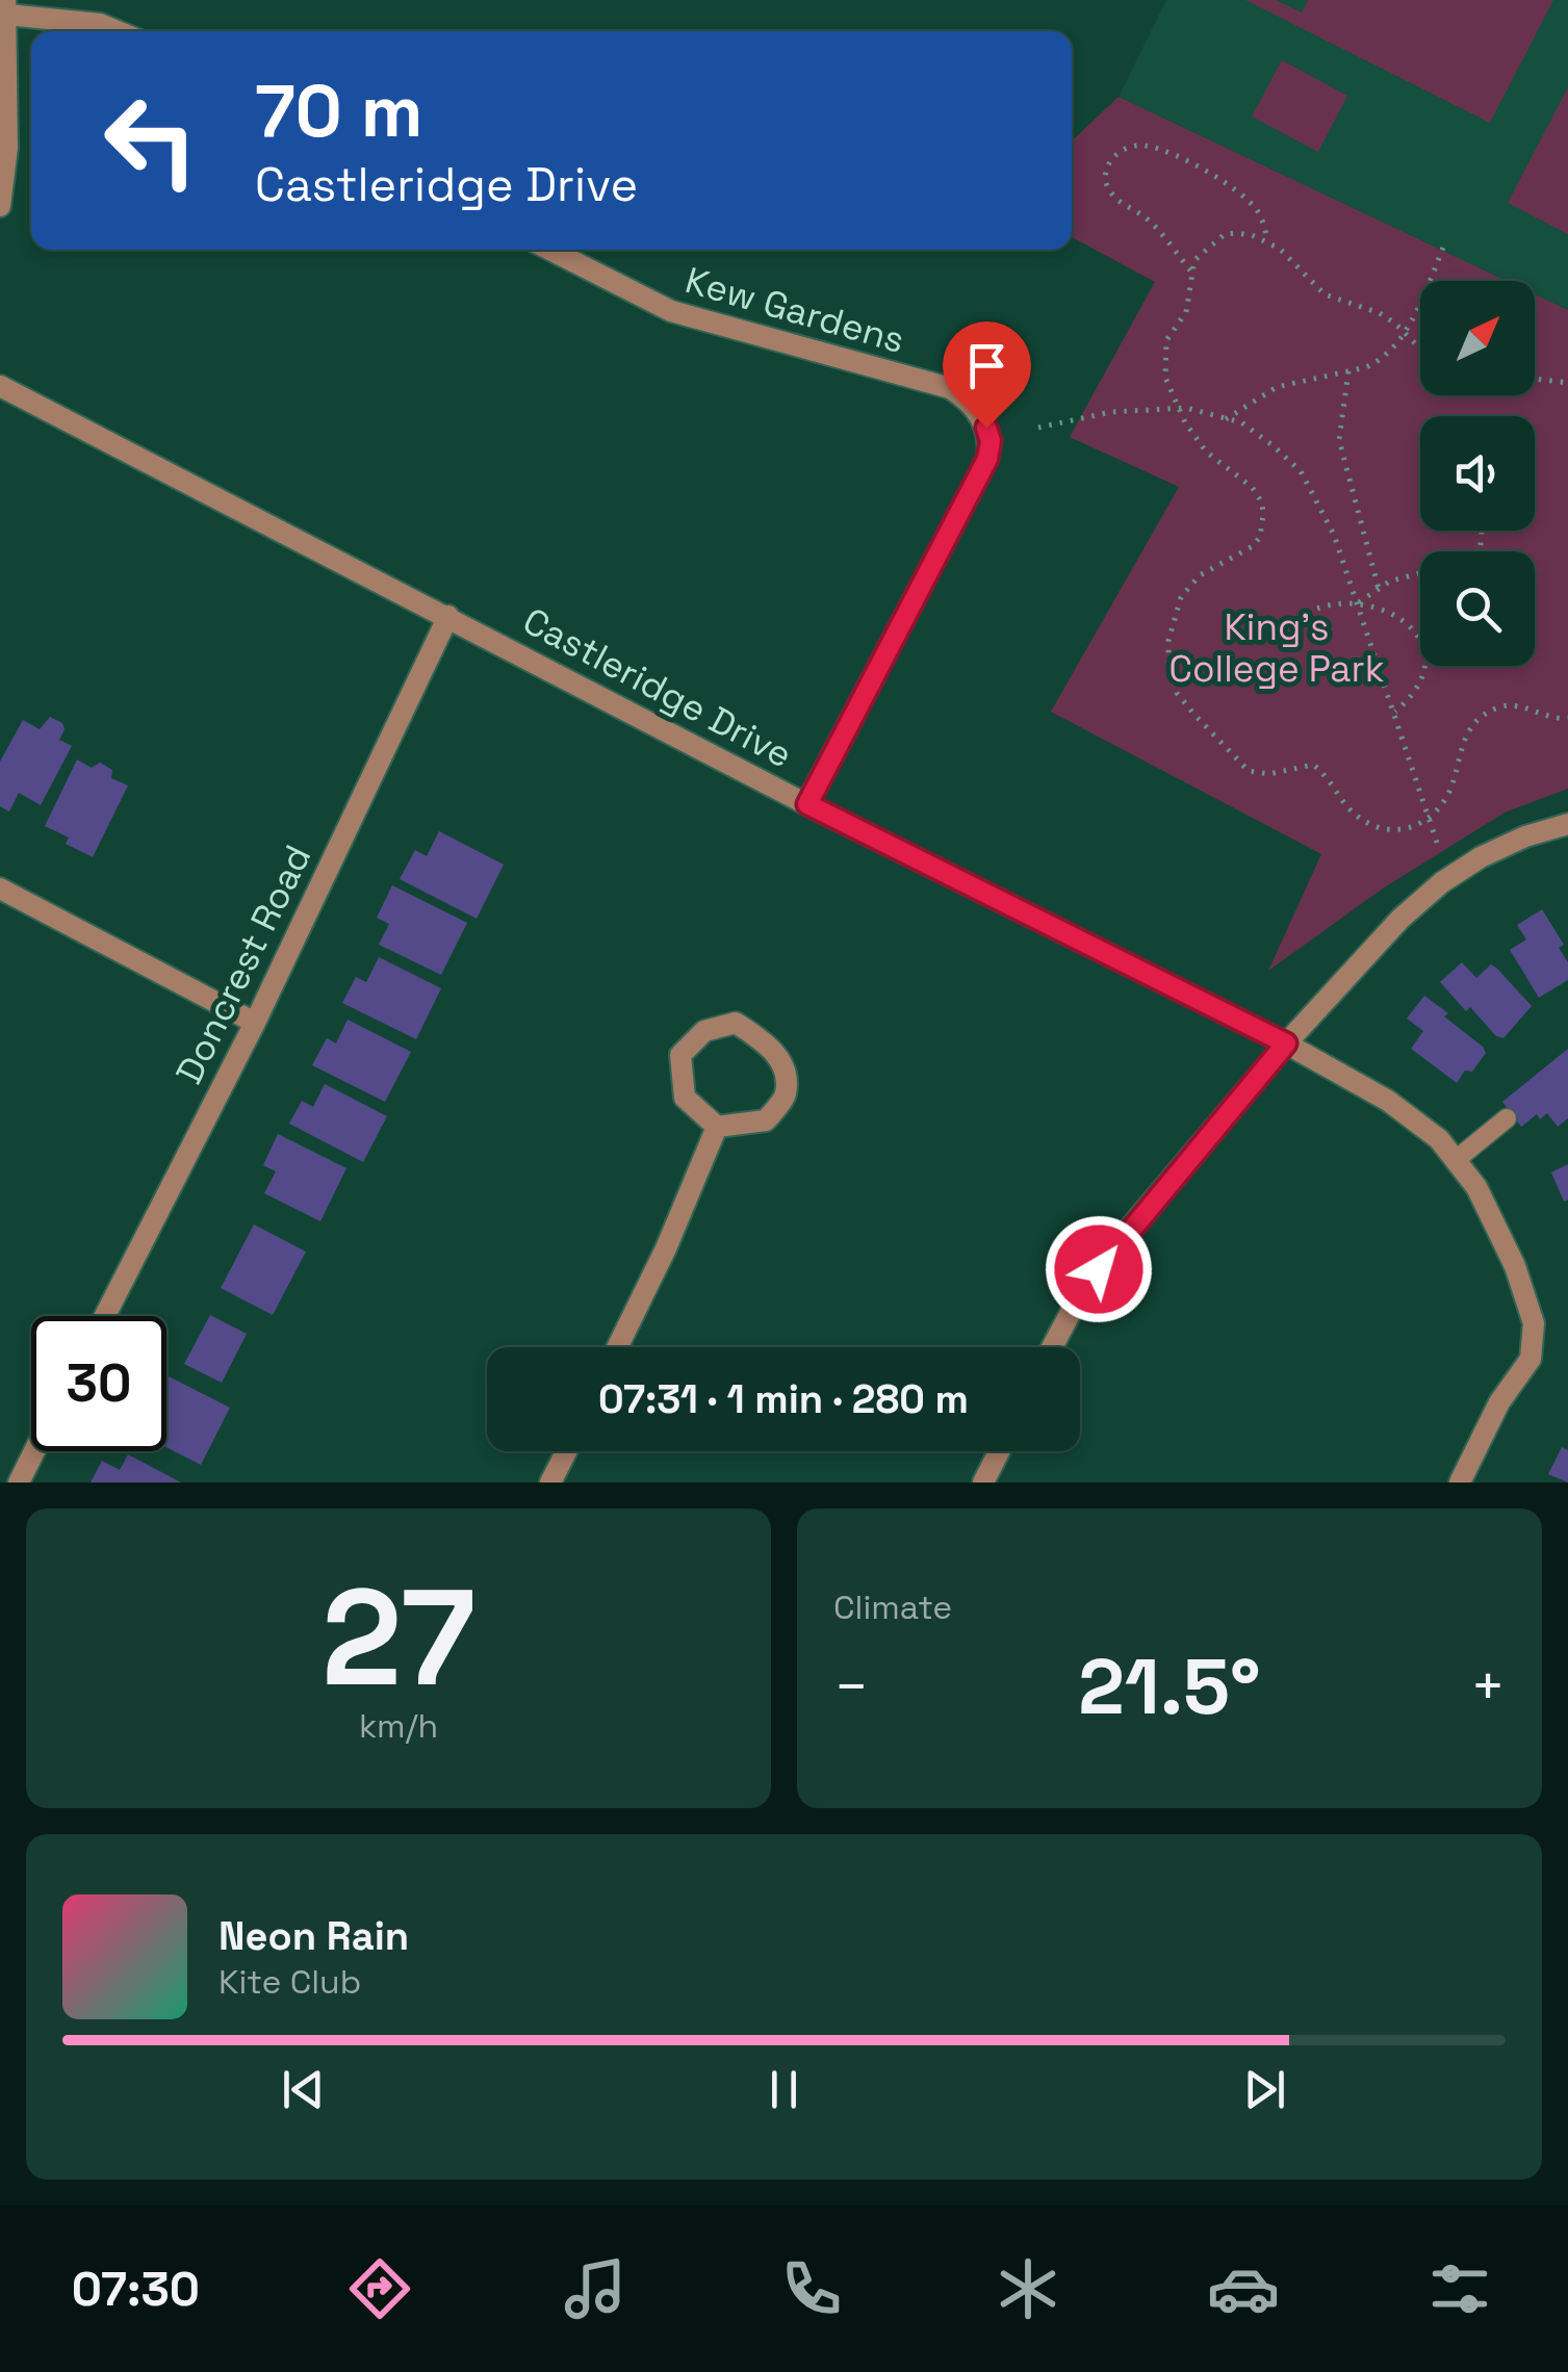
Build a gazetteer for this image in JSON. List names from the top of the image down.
{
  "streets": {
    "street": ["Kew Gardens", "Castleridge Drive", "Doncrest Road"]
  },
  "crossings": [
    ["Kew Gardens", "Castleridge Drive"],
    ["Castleridge Drive", "Doncrest Road"]
  ],
  "parks": ["King's College Park"],
  "north": "top right",
  "page": {
    "turn": ["70 m", "Castleridge Drive"],
    "limit": "30",
    "trip": "07:31 · 1 min · 280 m",
    "tile": [
      ["27", "km/h"],
      "Climate"
    ],
    "heat": ["−", "21.5°", "+"],
    "song": ["Neon Rain", "Kite Club"],
    "tabs": "07:30"
  }
}
